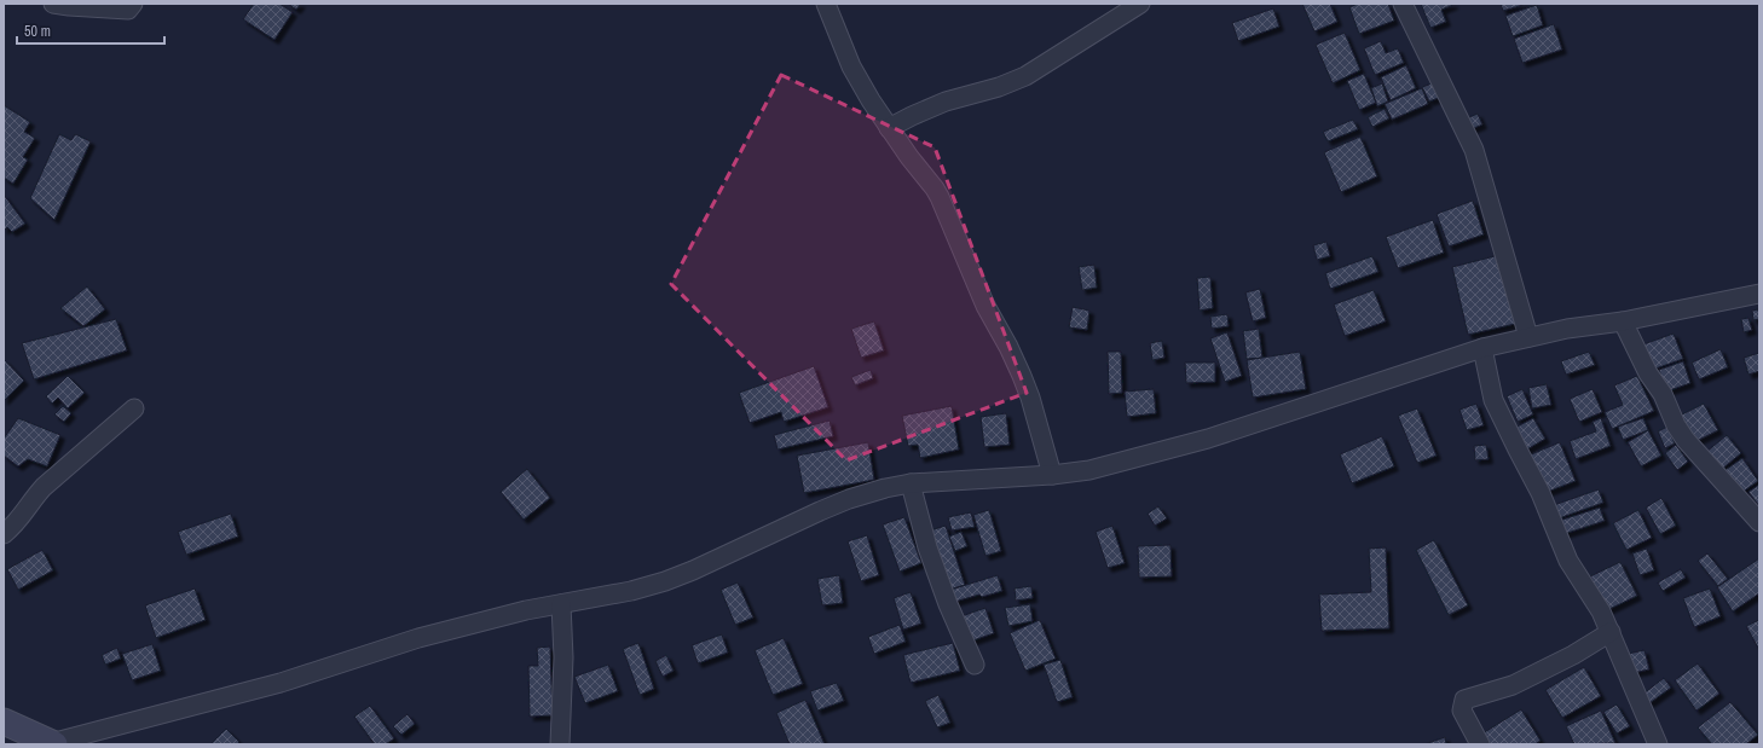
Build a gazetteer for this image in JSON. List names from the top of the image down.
{
  "scale_bar": "50 m"
}
